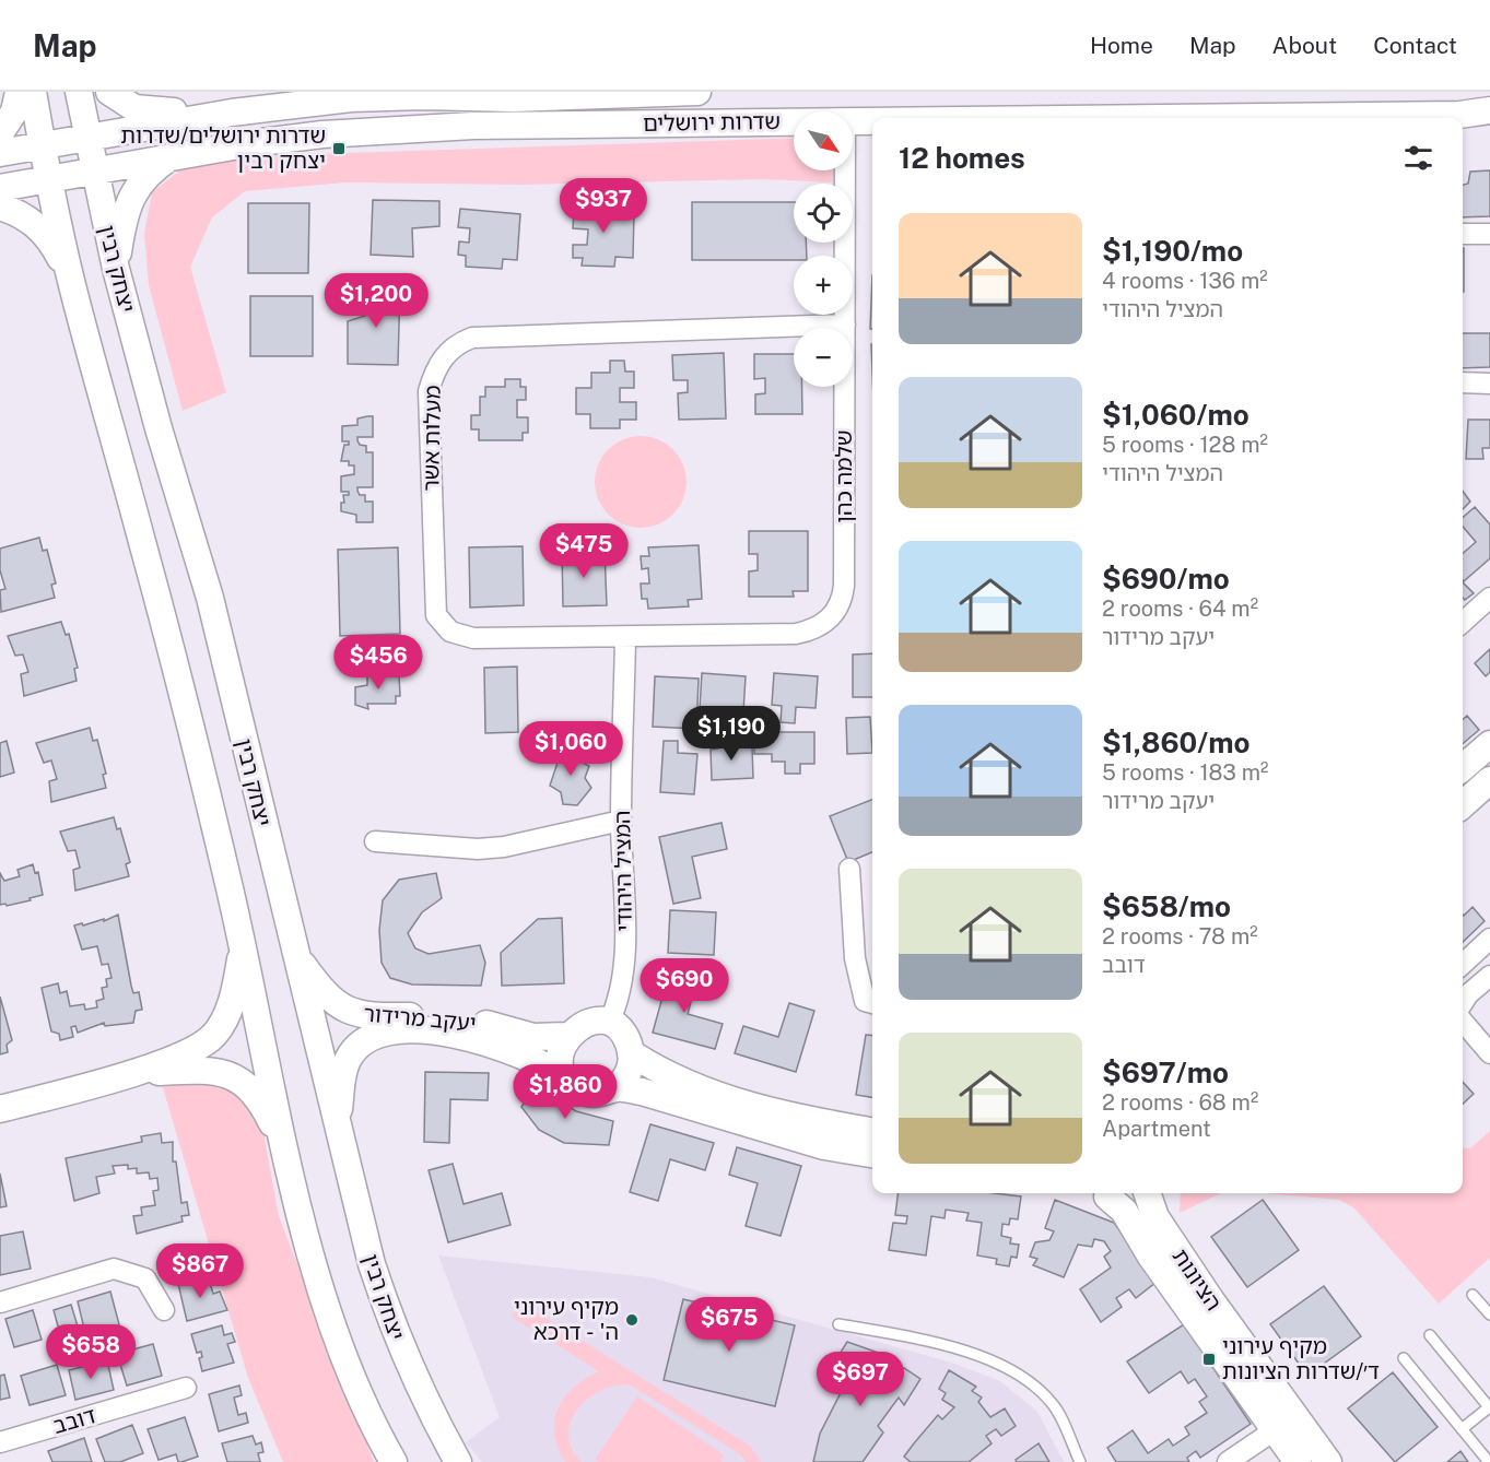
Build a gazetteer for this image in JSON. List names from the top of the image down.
{
  "streets": {
    "main road": [
      "שדרות ירושלים",
      "יצחק רבין",
      "יעקב מרידור",
      "הציונות"
    ],
    "street": [
      "מעלות אשר",
      "שלמה כהן",
      "המציל היהודי",
      "דובב"
    ]
  },
  "crossings": [
    ["שדרות ירושלים", "יצחק רבין"],
    ["יצחק רבין", "יעקב מרידור"],
    ["מעלות אשר", "שלמה כהן"],
    ["מעלות אשר", "המציל היהודי"],
    ["שלמה כהן", "המציל היהודי"],
    ["המציל היהודי", "יעקב מרידור"]
  ],
  "places": {
    "transit": ["שדרות ירושלים/שדרות יצחק רבין", "מקיף עירוני ד׳/שדרות הציונות"],
    "other": ["מקיף עירוני ה' - דרכא"]
  },
  "north": "bottom right",
  "page": {
    "header": "Map",
    "nav": [
      "Home",
      "Map",
      "About",
      "Contact"
    ],
    "map_buttons": ["+", "−"],
    "heading": "12 homes",
    "price": [
      "$937",
      "$1,200",
      "$475",
      "$456",
      "$1,190",
      "$1,060",
      "$690",
      "$1,860",
      "$867",
      "$675",
      "$658",
      "$697"
    ],
    "list": [
      {
        "name": "$1,190/mo",
        "note": "4 rooms · 136 m² · המציל היהודי"
      },
      {
        "name": "$1,060/mo",
        "note": "5 rooms · 128 m² · המציל היהודי"
      },
      {
        "name": "$690/mo",
        "note": "2 rooms · 64 m² · יעקב מרידור"
      },
      {
        "name": "$1,860/mo",
        "note": "5 rooms · 183 m² · יעקב מרידור"
      },
      {
        "name": "$658/mo",
        "note": "2 rooms · 78 m² · דובב"
      },
      {
        "name": "$697/mo",
        "note": "2 rooms · 68 m² · Apartment"
      }
    ]
  }
}
